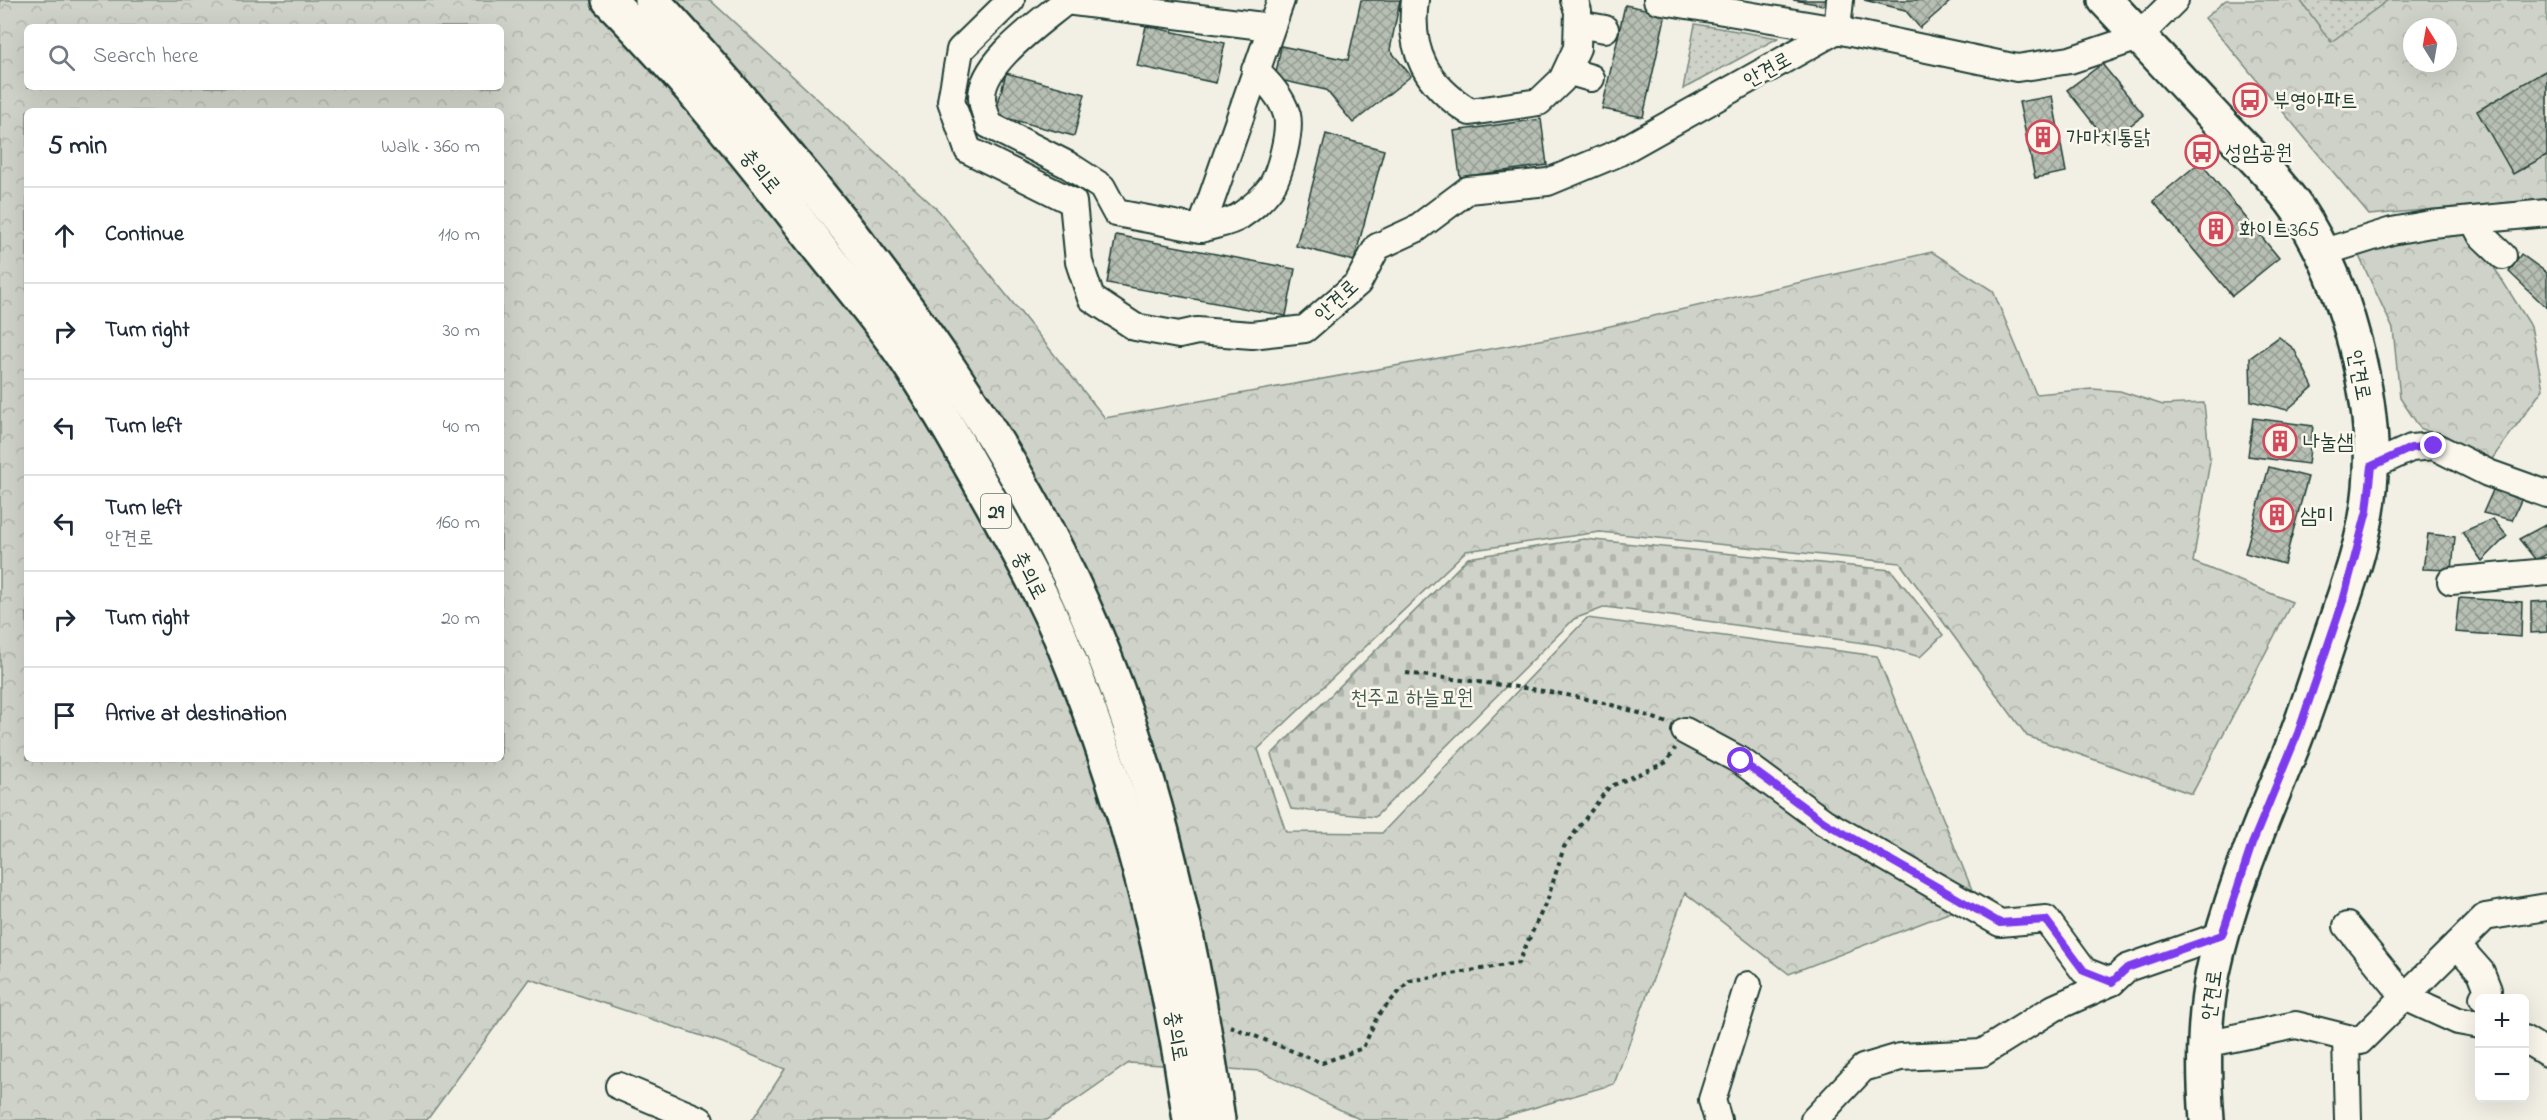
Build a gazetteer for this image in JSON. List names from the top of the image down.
{
  "streets": {
    "main road": ["안견로", "충의로", "29"]
  },
  "parks": ["천주교 하늘묘원"],
  "places": {
    "bus stop": ["부영아파트", "성암공원"],
    "building": [
      "가마치통닭",
      "화이트365",
      "나눌샘",
      "삼미"
    ]
  },
  "north": "top",
  "page": {
    "search": "Search here",
    "heading": ["5 min", "Walk · 360 m"],
    "list": [
      ["Continue", "110 m"],
      ["Turn right", "30 m"],
      ["Turn left", "40 m"],
      ["Turn left", "안견로", "160 m"],
      ["Turn right", "20 m"],
      "Arrive at destination"
    ],
    "map_buttons": ["+", "−"]
  }
}
